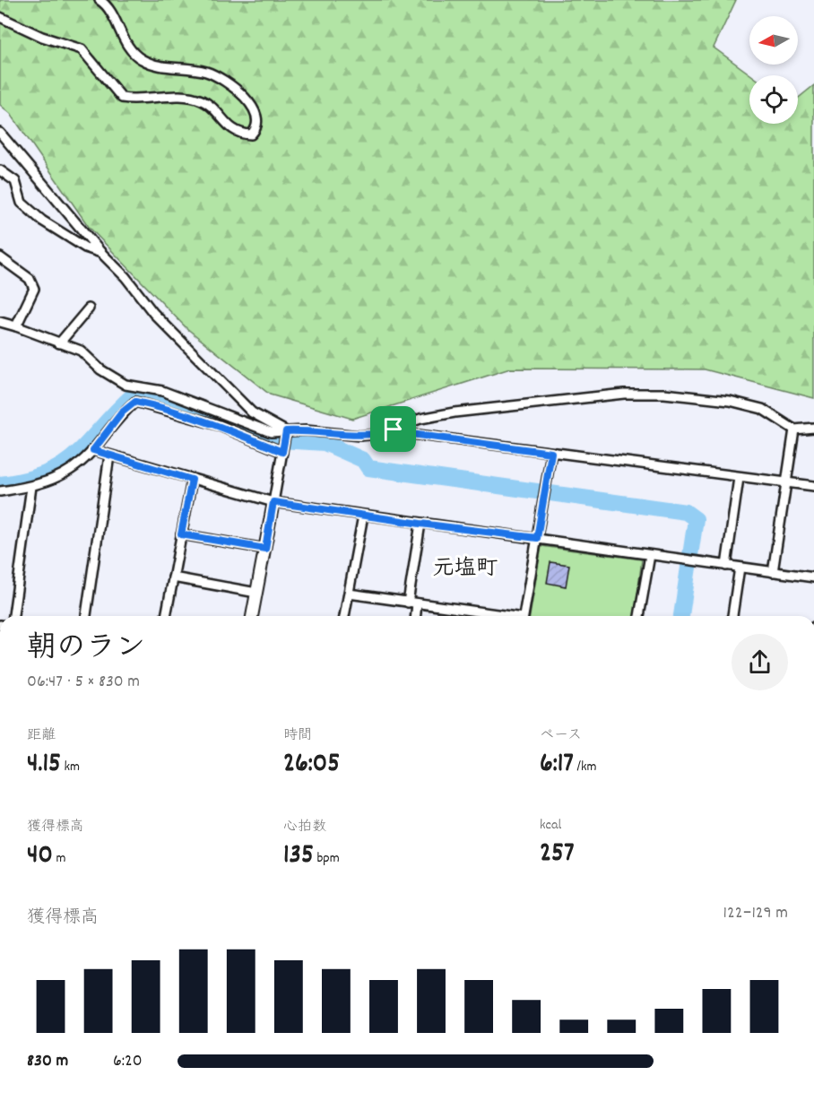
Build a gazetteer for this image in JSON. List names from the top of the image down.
{
  "districts": ["元塩町"],
  "north": "left",
  "page": {
    "heading": ["朝のラン", "06:47 · 5 × 830 m"],
    "stats": [
      ["距離", "4.15 km"],
      ["時間", "26:05"],
      ["ペース", "6:17 /km"],
      ["獲得標高", "40 m"],
      ["心拍数", "135 bpm"],
      ["kcal", "257"]
    ],
    "chart": ["獲得標高", "122–129 m"],
    "list": [
      {
        "name": "830 m",
        "note": "6:20"
      }
    ]
  }
}
